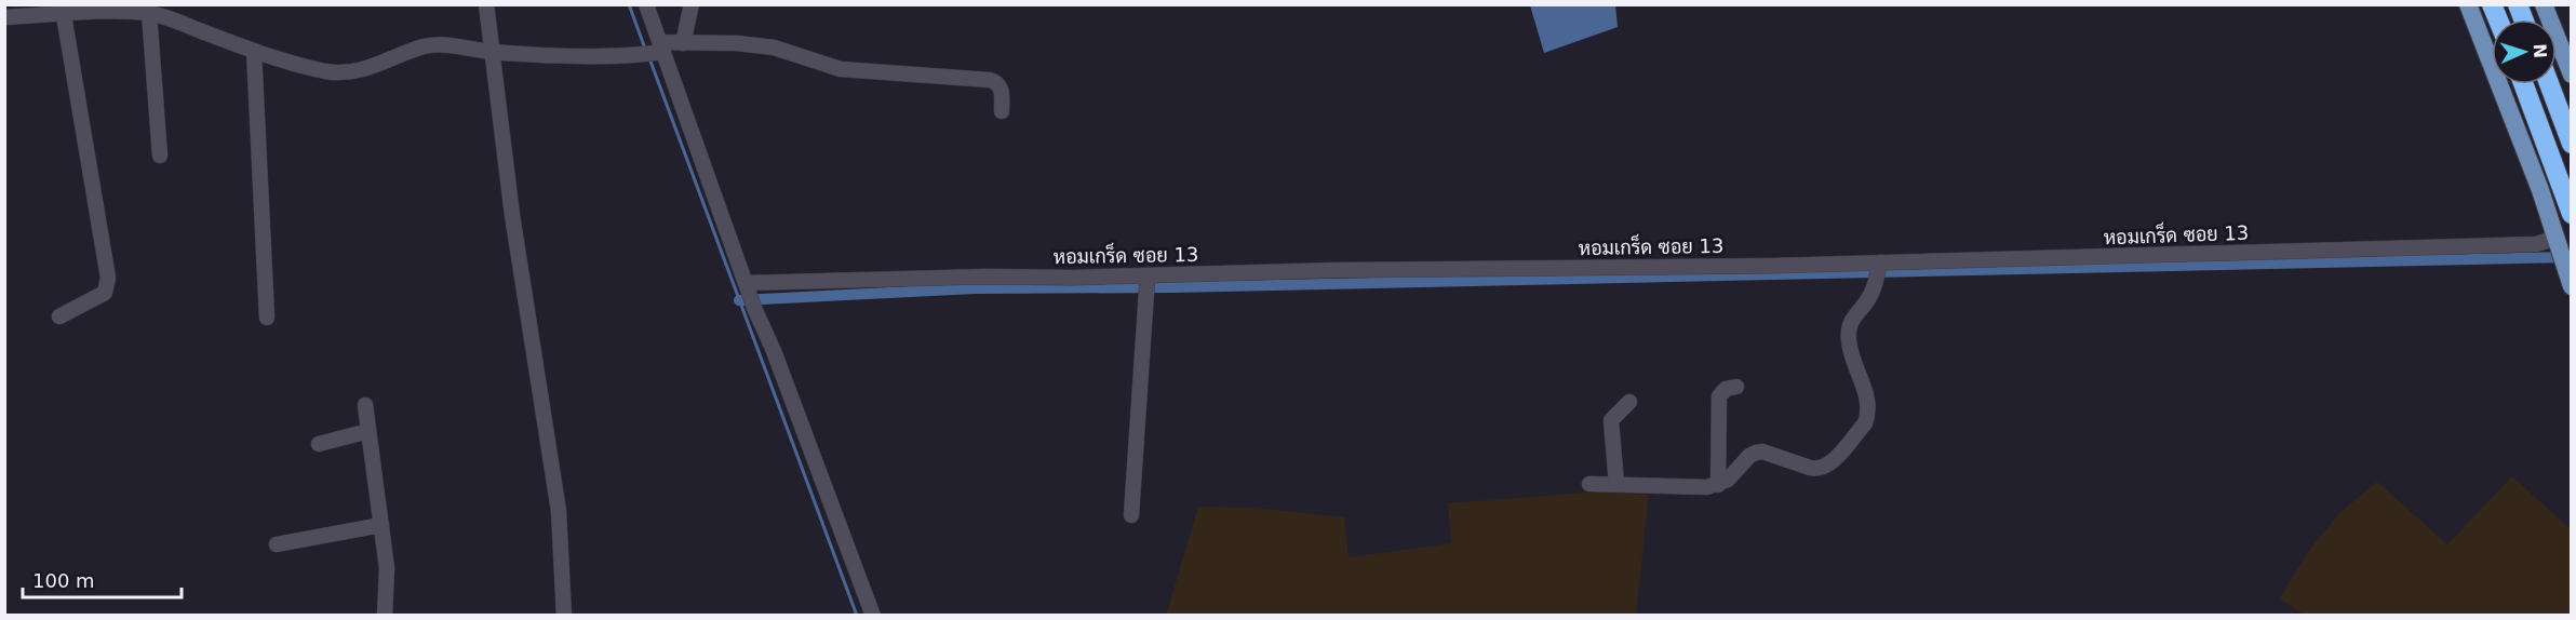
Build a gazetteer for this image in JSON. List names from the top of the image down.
{
  "streets": {
    "street": ["หอมเกร็ด ซอย 13"]
  },
  "scale_bar": "100 m",
  "north": "right"
}
